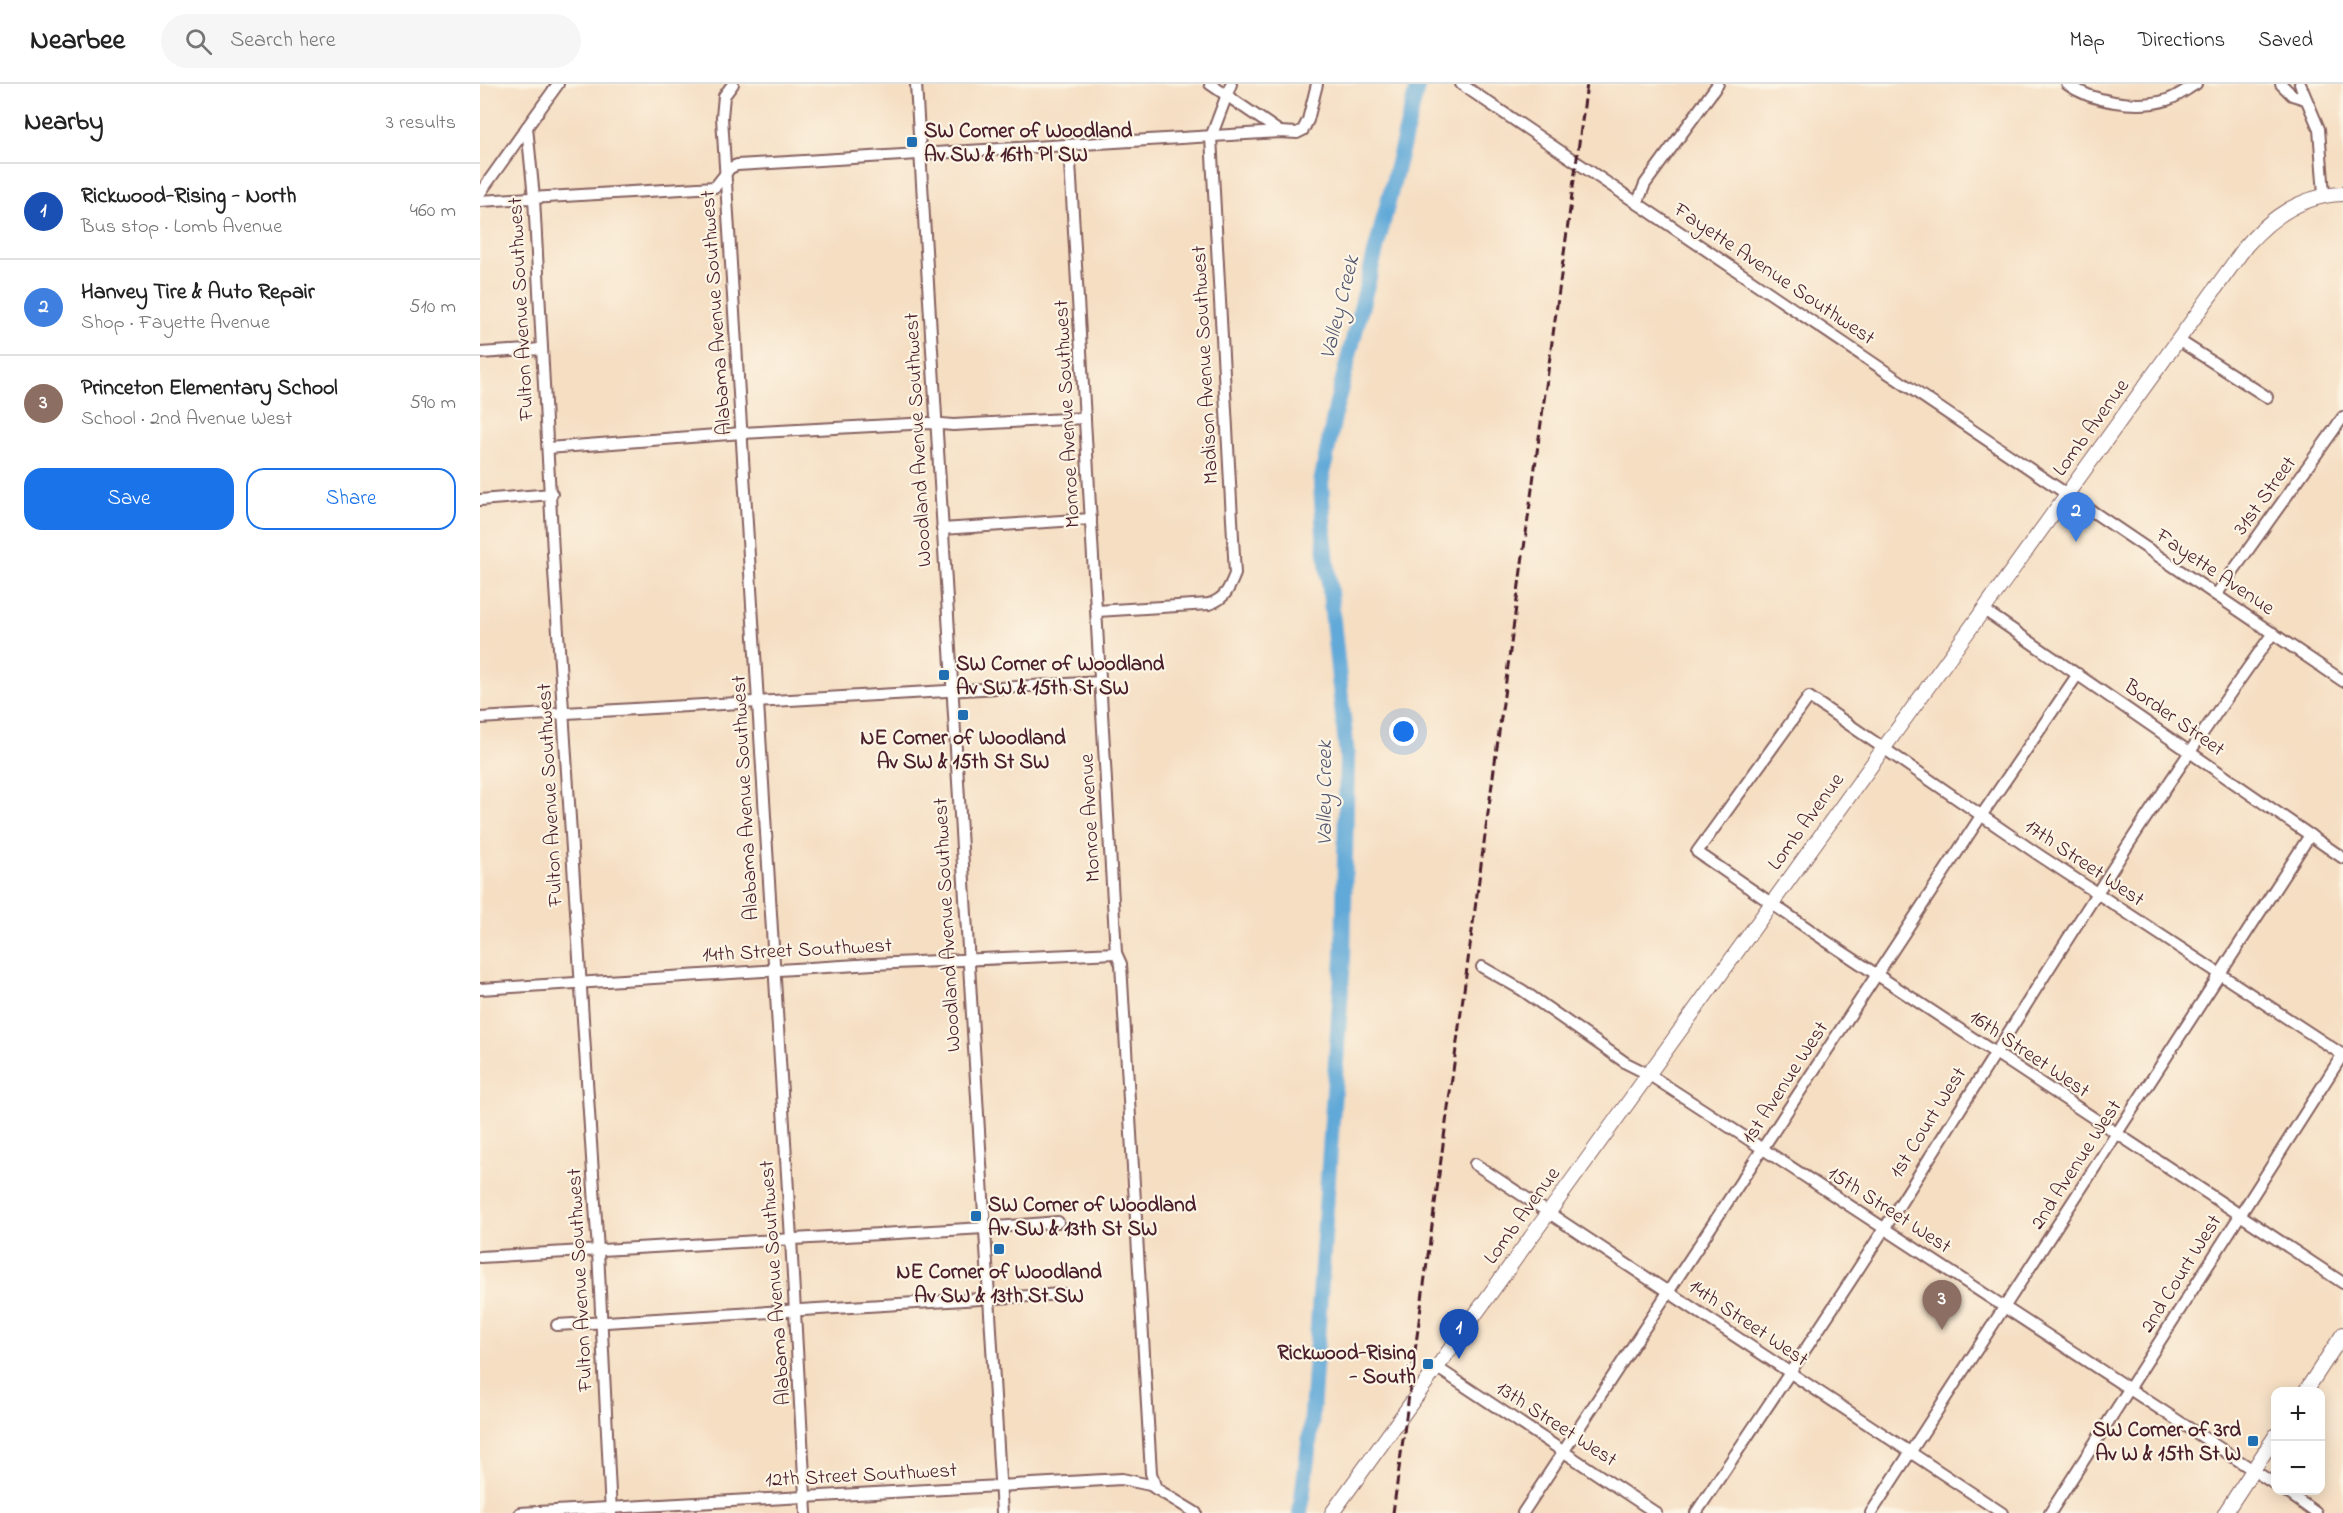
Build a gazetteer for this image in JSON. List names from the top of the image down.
{
  "streets": {
    "main road": ["Lomb Avenue"],
    "street": [
      "Fayette Avenue Southwest",
      "Fulton Avenue Southwest",
      "Alabama Avenue Southwest",
      "Madison Avenue Southwest",
      "Monroe Avenue Southwest",
      "Woodland Avenue Southwest",
      "31st Street",
      "Fayette Avenue",
      "Border Street",
      "Monroe Avenue",
      "17th Street West",
      "14th Street Southwest",
      "16th Street West",
      "1st Avenue West",
      "1st Court West",
      "2nd Avenue West",
      "15th Street West",
      "2nd Court West",
      "14th Street West",
      "13th Street West",
      "12th Street Southwest"
    ]
  },
  "crossings": [
    ["Fayette Avenue Southwest", "Lomb Avenue"],
    ["Fayette Avenue Southwest", "Fayette Avenue"],
    ["Fulton Avenue Southwest", "14th Street Southwest"],
    ["Fulton Avenue Southwest", "12th Street Southwest"],
    ["Alabama Avenue Southwest", "14th Street Southwest"],
    ["Alabama Avenue Southwest", "12th Street Southwest"],
    ["Madison Avenue Southwest", "Monroe Avenue Southwest"],
    ["Monroe Avenue Southwest", "Monroe Avenue"],
    ["Lomb Avenue", "Fayette Avenue"],
    ["Lomb Avenue", "Border Street"],
    ["Lomb Avenue", "17th Street West"],
    ["Lomb Avenue", "16th Street West"],
    ["Lomb Avenue", "15th Street West"],
    ["Lomb Avenue", "14th Street West"],
    ["Lomb Avenue", "13th Street West"],
    ["Woodland Avenue Southwest", "14th Street Southwest"],
    ["Woodland Avenue Southwest", "12th Street Southwest"],
    ["31st Street", "Fayette Avenue"],
    ["Border Street", "1st Avenue West"],
    ["Border Street", "1st Court West"],
    ["Border Street", "2nd Avenue West"],
    ["Monroe Avenue", "14th Street Southwest"],
    ["17th Street West", "16th Street West"],
    ["17th Street West", "1st Avenue West"],
    ["17th Street West", "1st Court West"],
    ["17th Street West", "2nd Avenue West"],
    ["17th Street West", "2nd Court West"],
    ["16th Street West", "1st Avenue West"],
    ["16th Street West", "1st Court West"],
    ["16th Street West", "2nd Avenue West"],
    ["16th Street West", "2nd Court West"],
    ["1st Avenue West", "15th Street West"],
    ["1st Avenue West", "14th Street West"],
    ["1st Avenue West", "13th Street West"],
    ["1st Court West", "15th Street West"],
    ["1st Court West", "14th Street West"],
    ["2nd Avenue West", "15th Street West"],
    ["2nd Avenue West", "14th Street West"],
    ["15th Street West", "2nd Court West"]
  ],
  "water": ["Valley Creek"],
  "places": {
    "transit": [
      "SW Corner of Woodland Av SW & 16th Pl SW",
      "SW Corner of Woodland Av SW & 15th St SW",
      "NE Corner of Woodland Av SW & 15th St SW",
      "SW Corner of Woodland Av SW & 13th St SW",
      "NE Corner of Woodland Av SW & 13th St SW",
      "Rickwood-Rising - South",
      "SW Corner of 3rd Av W & 15th St W"
    ]
  },
  "page": {
    "header": "Nearbee",
    "search": "Search here",
    "nav": ["Map", "Directions", "Saved"],
    "heading": ["Nearby", "3 results"],
    "list": [
      {
        "mark": "1",
        "name": "Rickwood-Rising - North",
        "note": "Bus stop · Lomb Avenue",
        "value": "460 m"
      },
      {
        "mark": "2",
        "name": "Hanvey Tire & Auto Repair",
        "note": "Shop · Fayette Avenue",
        "value": "510 m"
      },
      {
        "mark": "3",
        "name": "Princeton Elementary School",
        "note": "School · 2nd Avenue West",
        "value": "590 m"
      }
    ],
    "buttons": ["Save", "Share"],
    "pins": ["2", "3", "1"],
    "map_buttons": ["+", "−"]
  }
}
